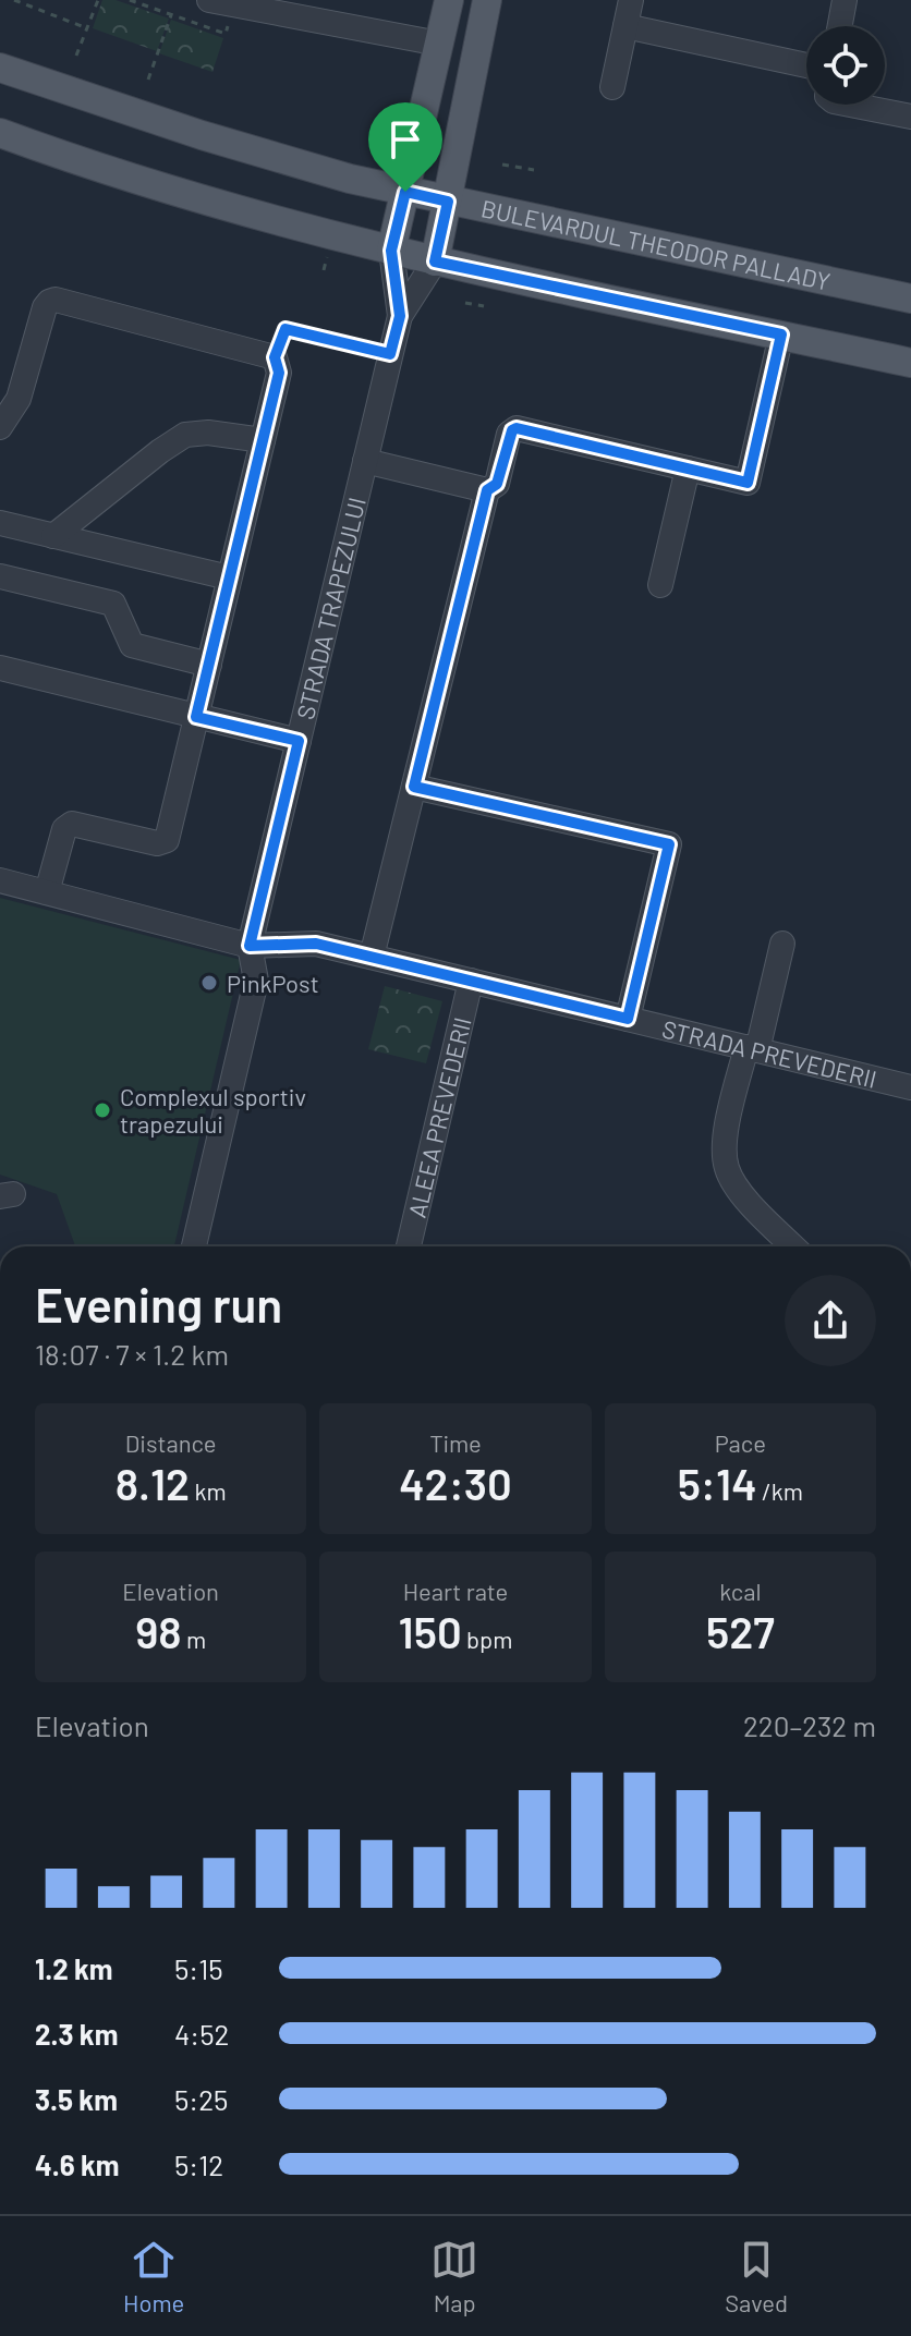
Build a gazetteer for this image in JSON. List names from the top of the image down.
{
  "streets": {
    "main road": ["BULEVARDUL THEODOR PALLADY"],
    "street": ["STRADA TRAPEZULUI", "STRADA PREVEDERII", "ALEEA PREVEDERII"]
  },
  "crossings": [
    ["STRADA TRAPEZULUI", "STRADA PREVEDERII"],
    ["STRADA PREVEDERII", "ALEEA PREVEDERII"]
  ],
  "places": ["PinkPost", "Complexul sportiv trapezului"],
  "page": {
    "heading": ["Evening run", "18:07 · 7 × 1.2 km"],
    "stats": [
      ["Distance", "8.12 km"],
      ["Time", "42:30"],
      ["Pace", "5:14 /km"],
      ["Elevation", "98 m"],
      ["Heart rate", "150 bpm"],
      ["kcal", "527"]
    ],
    "chart": ["Elevation", "220–232 m"],
    "list": [
      {
        "name": "1.2 km",
        "note": "5:15"
      },
      {
        "name": "2.3 km",
        "note": "4:52"
      },
      {
        "name": "3.5 km",
        "note": "5:25"
      },
      {
        "name": "4.6 km",
        "note": "5:12"
      }
    ],
    "tabs": ["Home", "Map", "Saved"]
  }
}
